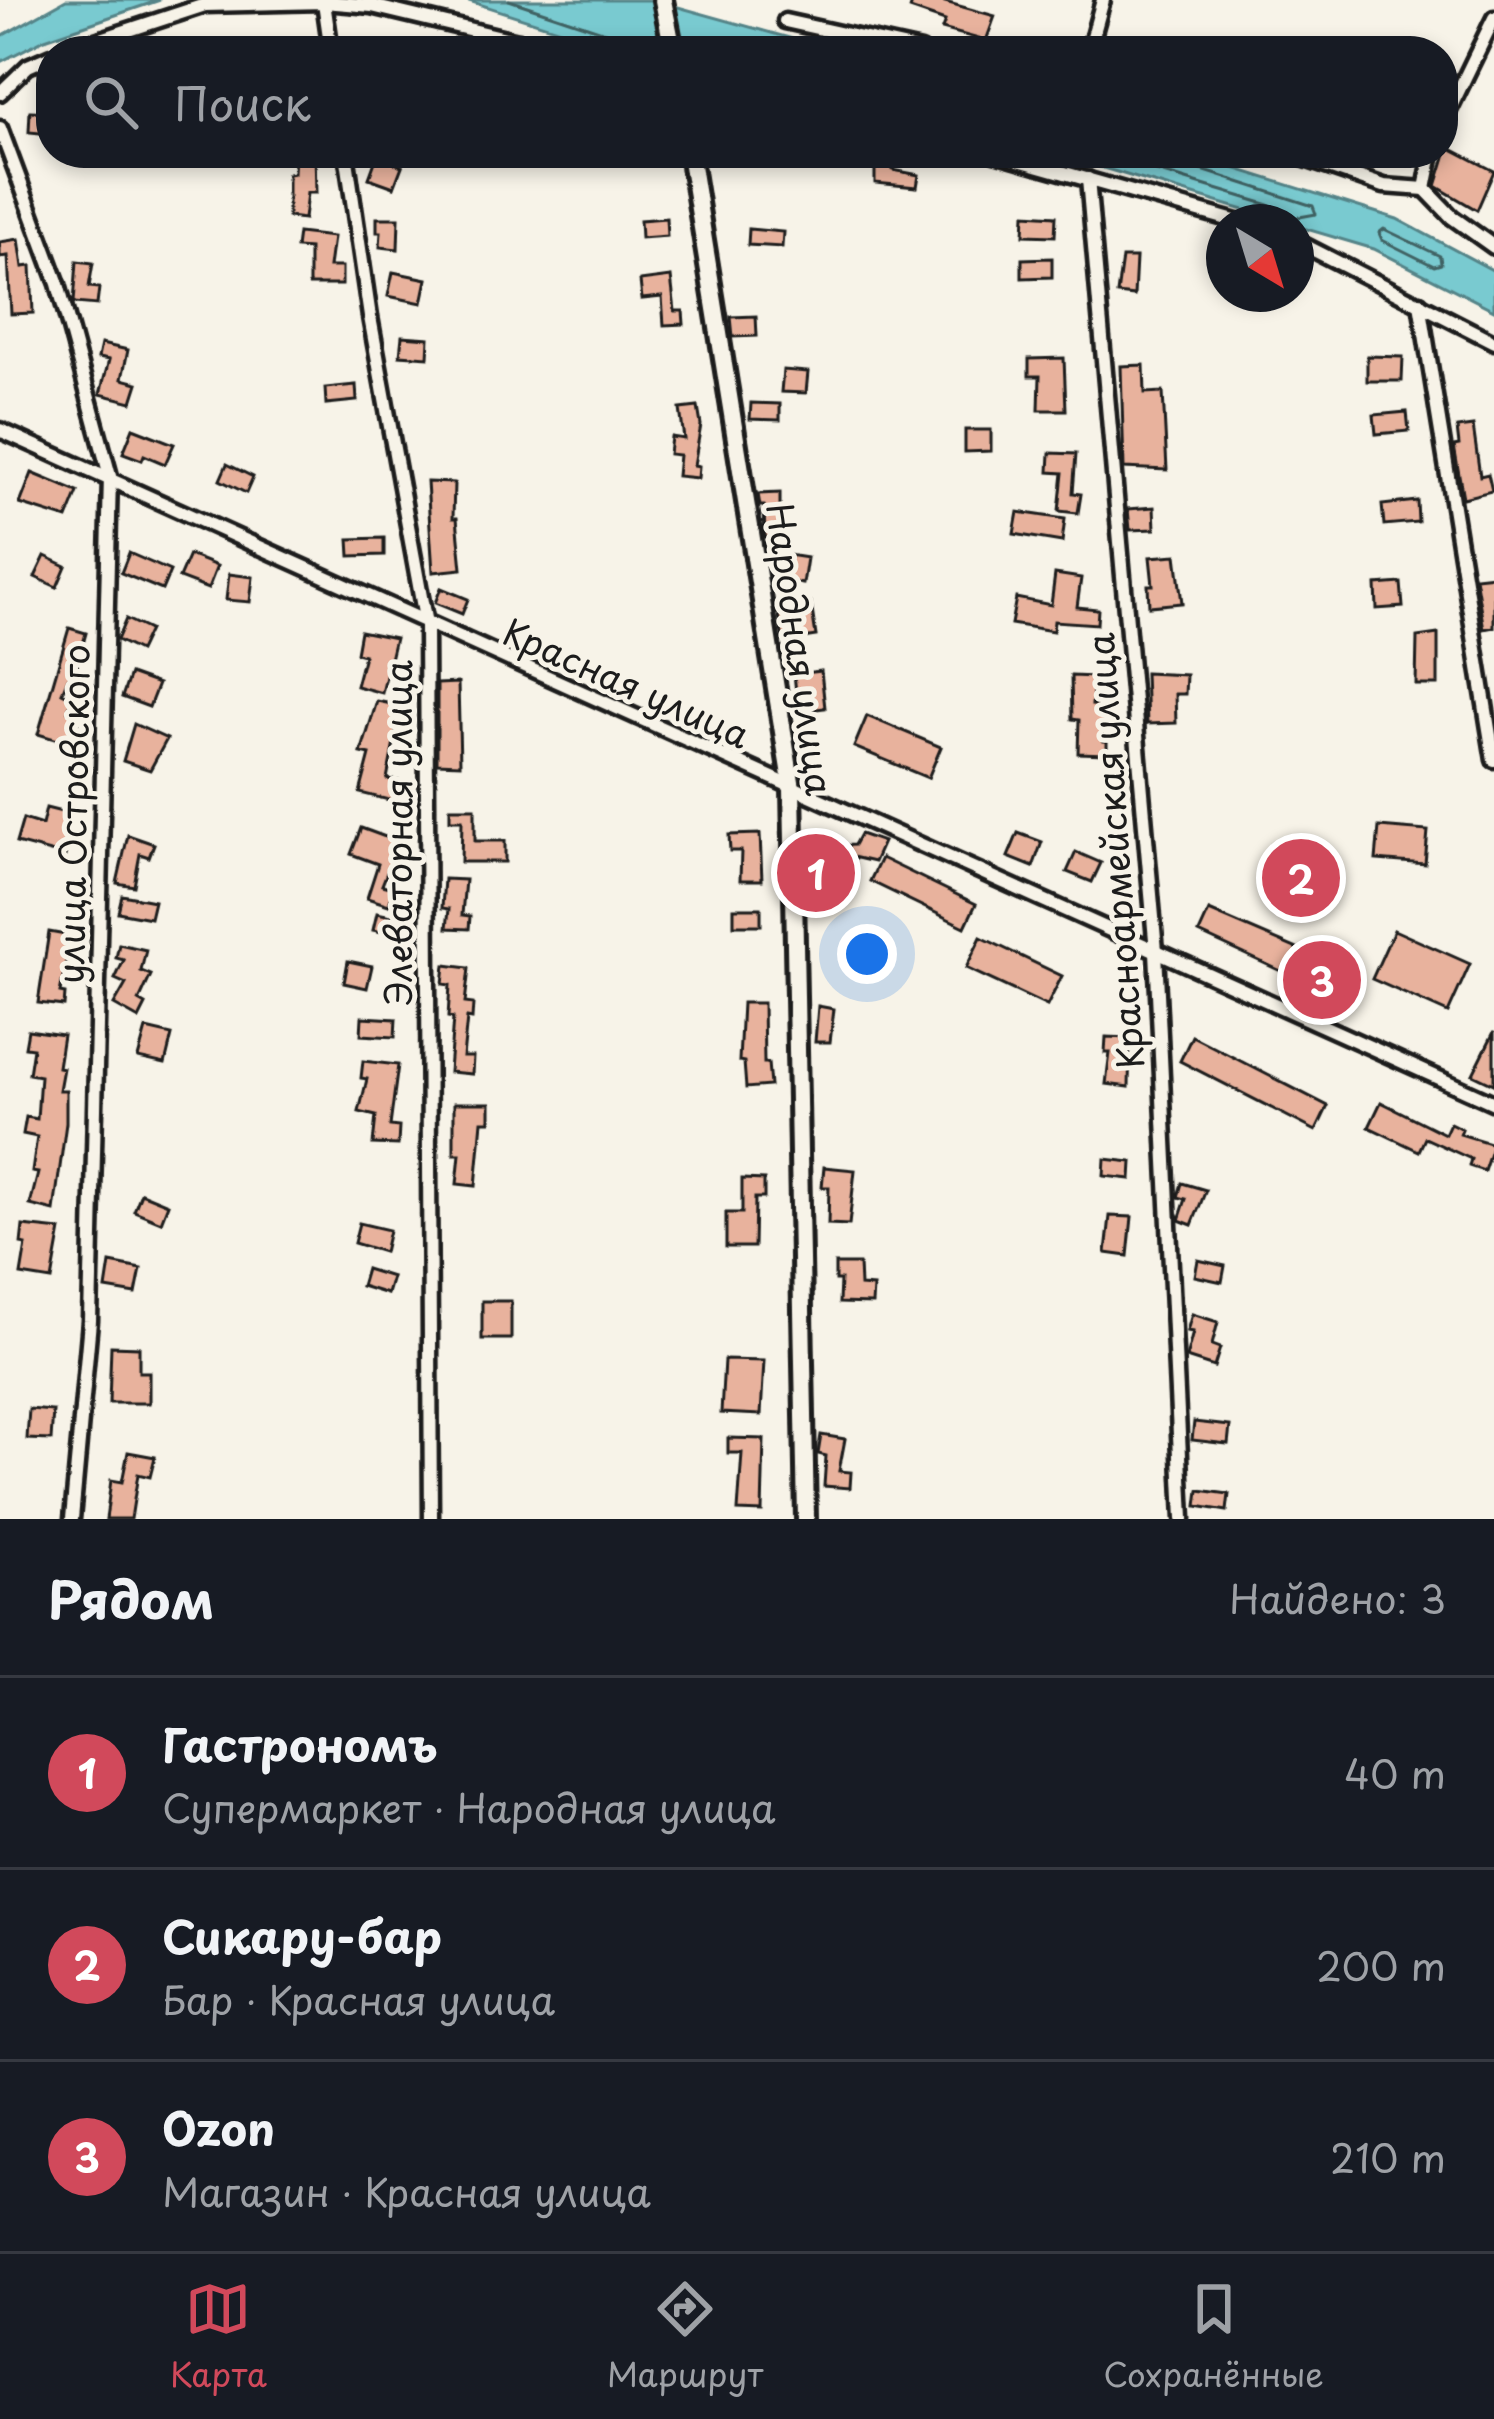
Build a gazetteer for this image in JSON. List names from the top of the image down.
{
  "streets": {
    "main road": ["Народная улица"],
    "street": [
      "Красная улица",
      "улица Островского",
      "Элеваторная улица",
      "Красноармейская улица"
    ]
  },
  "crossings": [
    ["Народная улица", "Красная улица"],
    ["Красная улица", "улица Островского"],
    ["Красная улица", "Элеваторная улица"],
    ["Красная улица", "Красноармейская улица"]
  ],
  "north": "bottom right",
  "page": {
    "search": "Поиск",
    "pins": ["1", "2", "3"],
    "heading": ["Рядом", "Найдено: 3"],
    "list": [
      {
        "mark": "1",
        "name": "Гастрономъ",
        "note": "Супермаркет · Народная улица",
        "value": "40 m"
      },
      {
        "mark": "2",
        "name": "Сикару-бар",
        "note": "Бар · Красная улица",
        "value": "200 m"
      },
      {
        "mark": "3",
        "name": "Ozon",
        "note": "Магазин · Красная улица",
        "value": "210 m"
      }
    ],
    "nav": ["Карта", "Маршрут", "Сохранённые"]
  }
}
